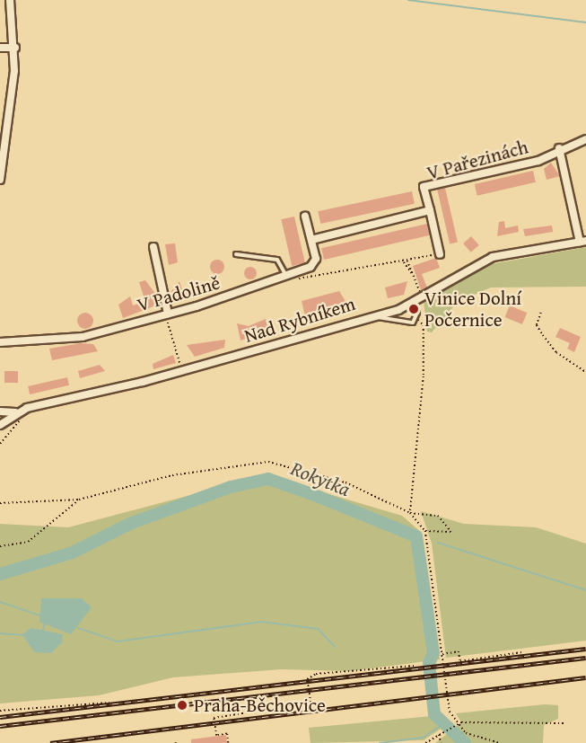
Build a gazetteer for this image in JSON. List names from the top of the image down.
{
  "streets": {
    "street": ["V Pařezinách", "V Padolině", "Nad Rybníkem"]
  },
  "crossings": [
    ["V Pařezinách", "V Padolině"]
  ],
  "water": ["Rokytka"],
  "places": ["Vinice Dolní Počernice", "Praha-Běchovice"]
}
